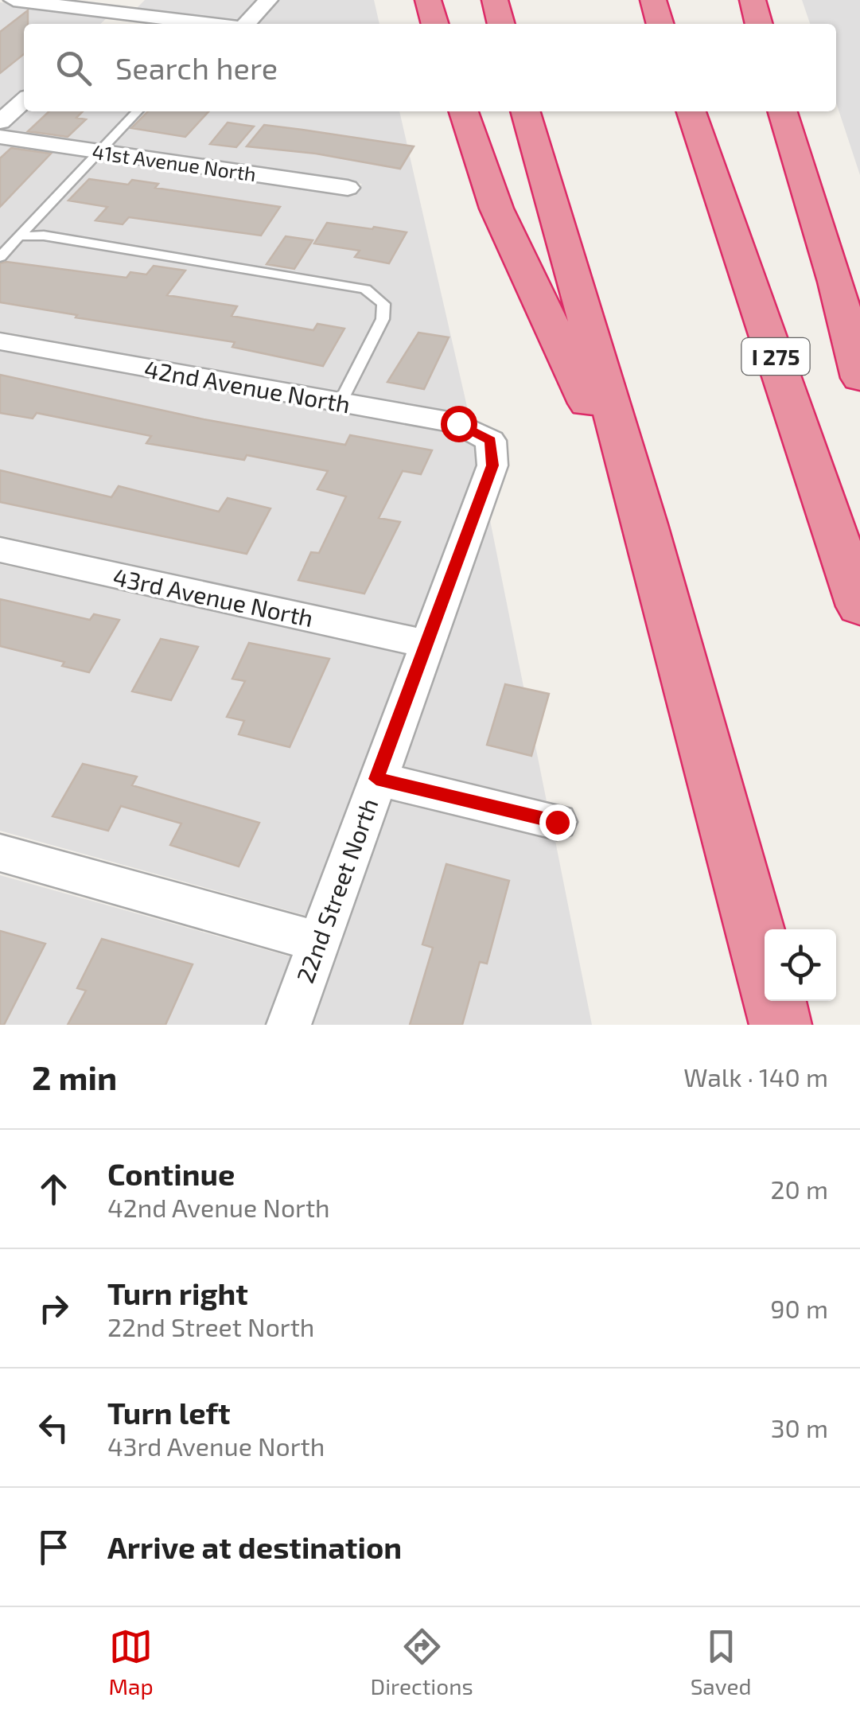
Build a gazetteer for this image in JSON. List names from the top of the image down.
{
  "streets": {
    "highway": ["I 275"],
    "street": [
      "41st Avenue North",
      "42nd Avenue North",
      "43rd Avenue North",
      "22nd Street North"
    ]
  },
  "crossings": [
    ["42nd Avenue North", "22nd Street North"],
    ["43rd Avenue North", "22nd Street North"]
  ],
  "page": {
    "search": "Search here",
    "heading": ["2 min", "Walk · 140 m"],
    "list": [
      ["Continue", "42nd Avenue North", "20 m"],
      ["Turn right", "22nd Street North", "90 m"],
      ["Turn left", "43rd Avenue North", "30 m"],
      "Arrive at destination"
    ],
    "nav": ["Map", "Directions", "Saved"]
  }
}
